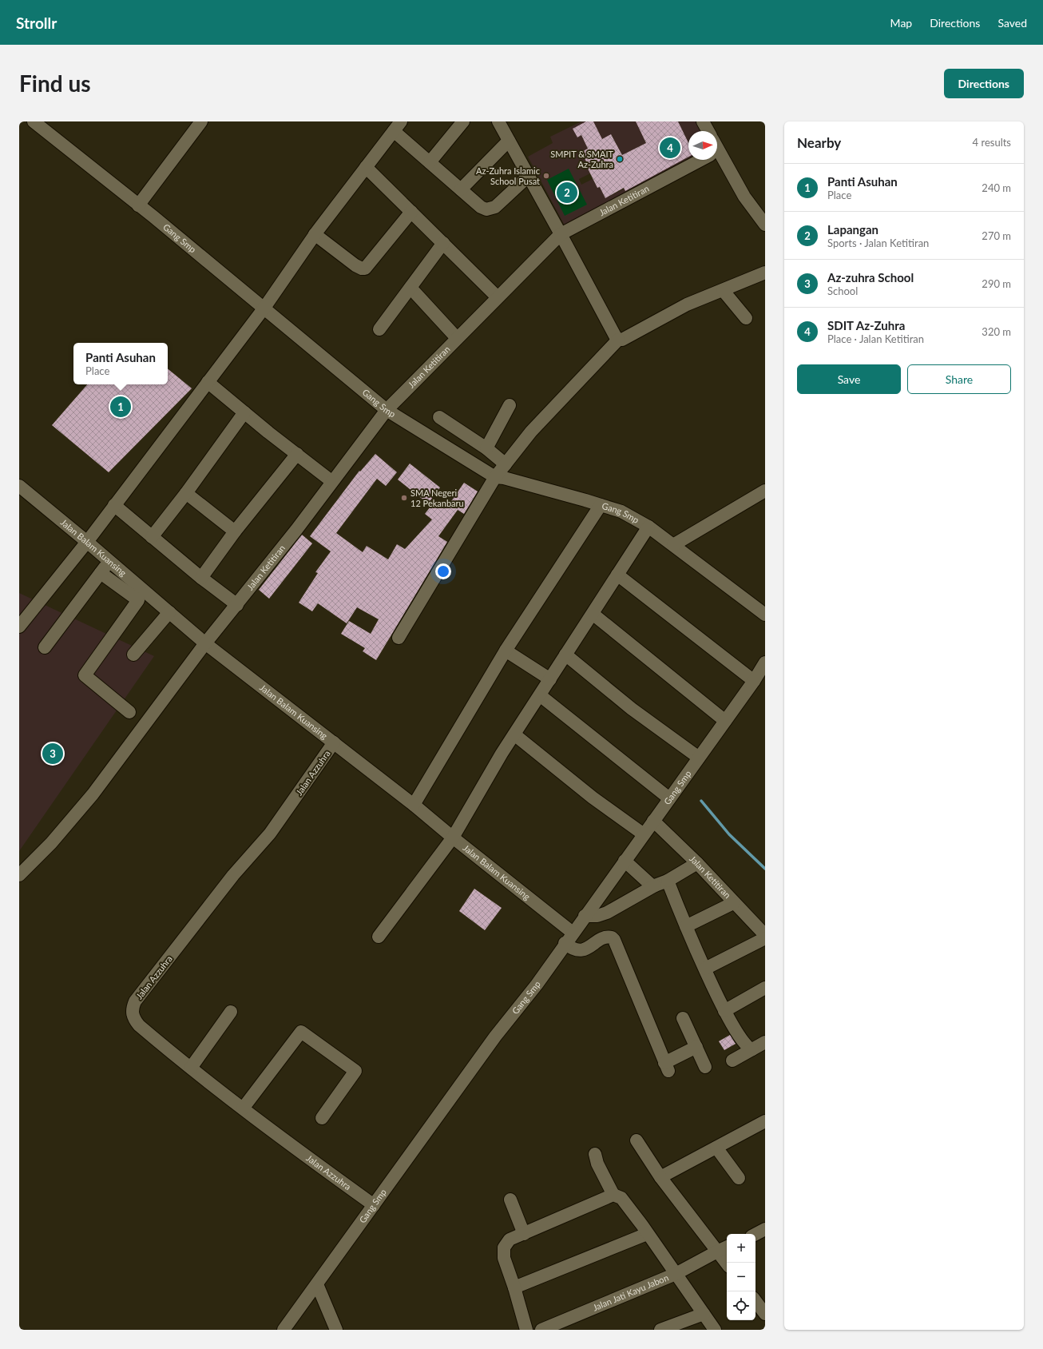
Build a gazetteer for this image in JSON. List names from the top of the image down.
{
  "streets": {
    "street": [
      "Jalan Ketitiran",
      "Gang Smp",
      "Jalan Balam Kuansing",
      "Jalan Azzuhra",
      "Jalan Jati Kayu Jabon"
    ]
  },
  "crossings": [
    ["Jalan Ketitiran", "Gang Smp"],
    ["Jalan Ketitiran", "Jalan Balam Kuansing"],
    ["Gang Smp", "Jalan Balam Kuansing"],
    ["Gang Smp", "Jalan Azzuhra"],
    ["Jalan Balam Kuansing", "Jalan Azzuhra"]
  ],
  "places": ["SMPIT & SMAIT Az-Zuhra", "Az-Zuhra Islamic School Pusat", "SMA Negeri 12 Pekanbaru"],
  "north": "right",
  "page": {
    "header": "Strollr",
    "nav": ["Map", "Directions", "Saved"],
    "buttons": [
      "Directions",
      ["Save", "Share"]
    ],
    "title": "Find us",
    "heading": ["Nearby", "4 results"],
    "pins": [
      "4",
      "2",
      "1",
      "3"
    ],
    "list": [
      {
        "mark": "1",
        "name": "Panti Asuhan",
        "note": "Place",
        "value": "240 m"
      },
      {
        "mark": "2",
        "name": "Lapangan",
        "note": "Sports · Jalan Ketitiran",
        "value": "270 m"
      },
      {
        "mark": "3",
        "name": "Az-zuhra School",
        "note": "School",
        "value": "290 m"
      },
      {
        "mark": "4",
        "name": "SDIT Az-Zuhra",
        "note": "Place · Jalan Ketitiran",
        "value": "320 m"
      }
    ],
    "popup": ["Panti Asuhan", "Place"],
    "map_buttons": ["+", "−"]
  }
}
